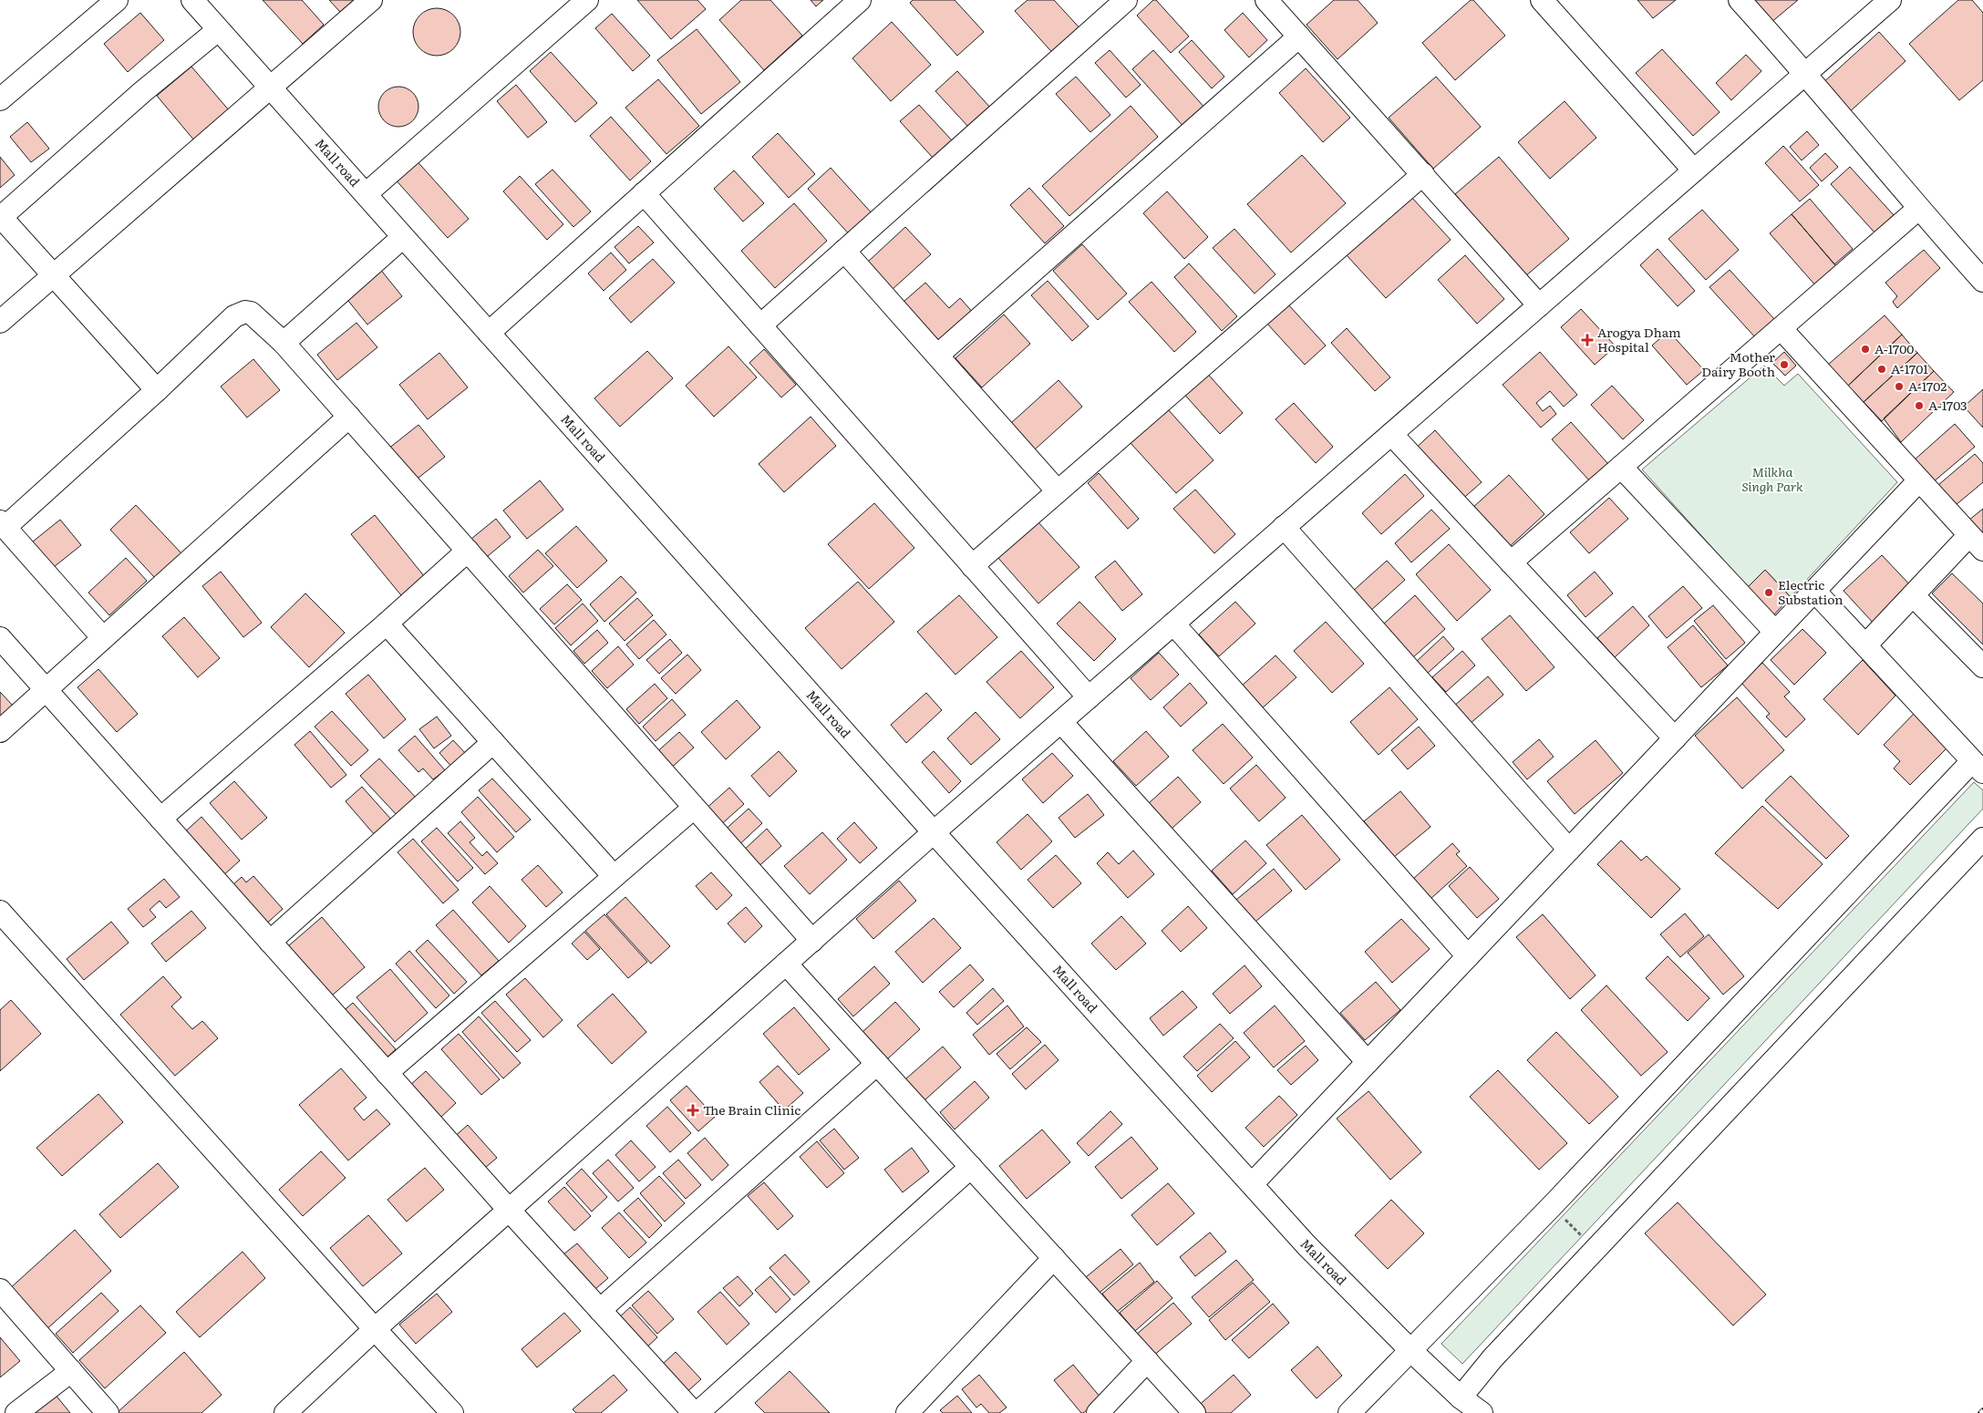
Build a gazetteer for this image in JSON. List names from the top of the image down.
{
  "streets": {
    "street": ["Mall road"]
  },
  "parks": ["Milkha Singh Park"],
  "places": {
    "health": ["Arogya Dham Hospital", "The Brain Clinic"],
    "other": [
      "A-1700",
      "Mother Dairy Booth",
      "A-1701",
      "A-1702",
      "A-1703",
      "Electric Substation"
    ]
  }
}
